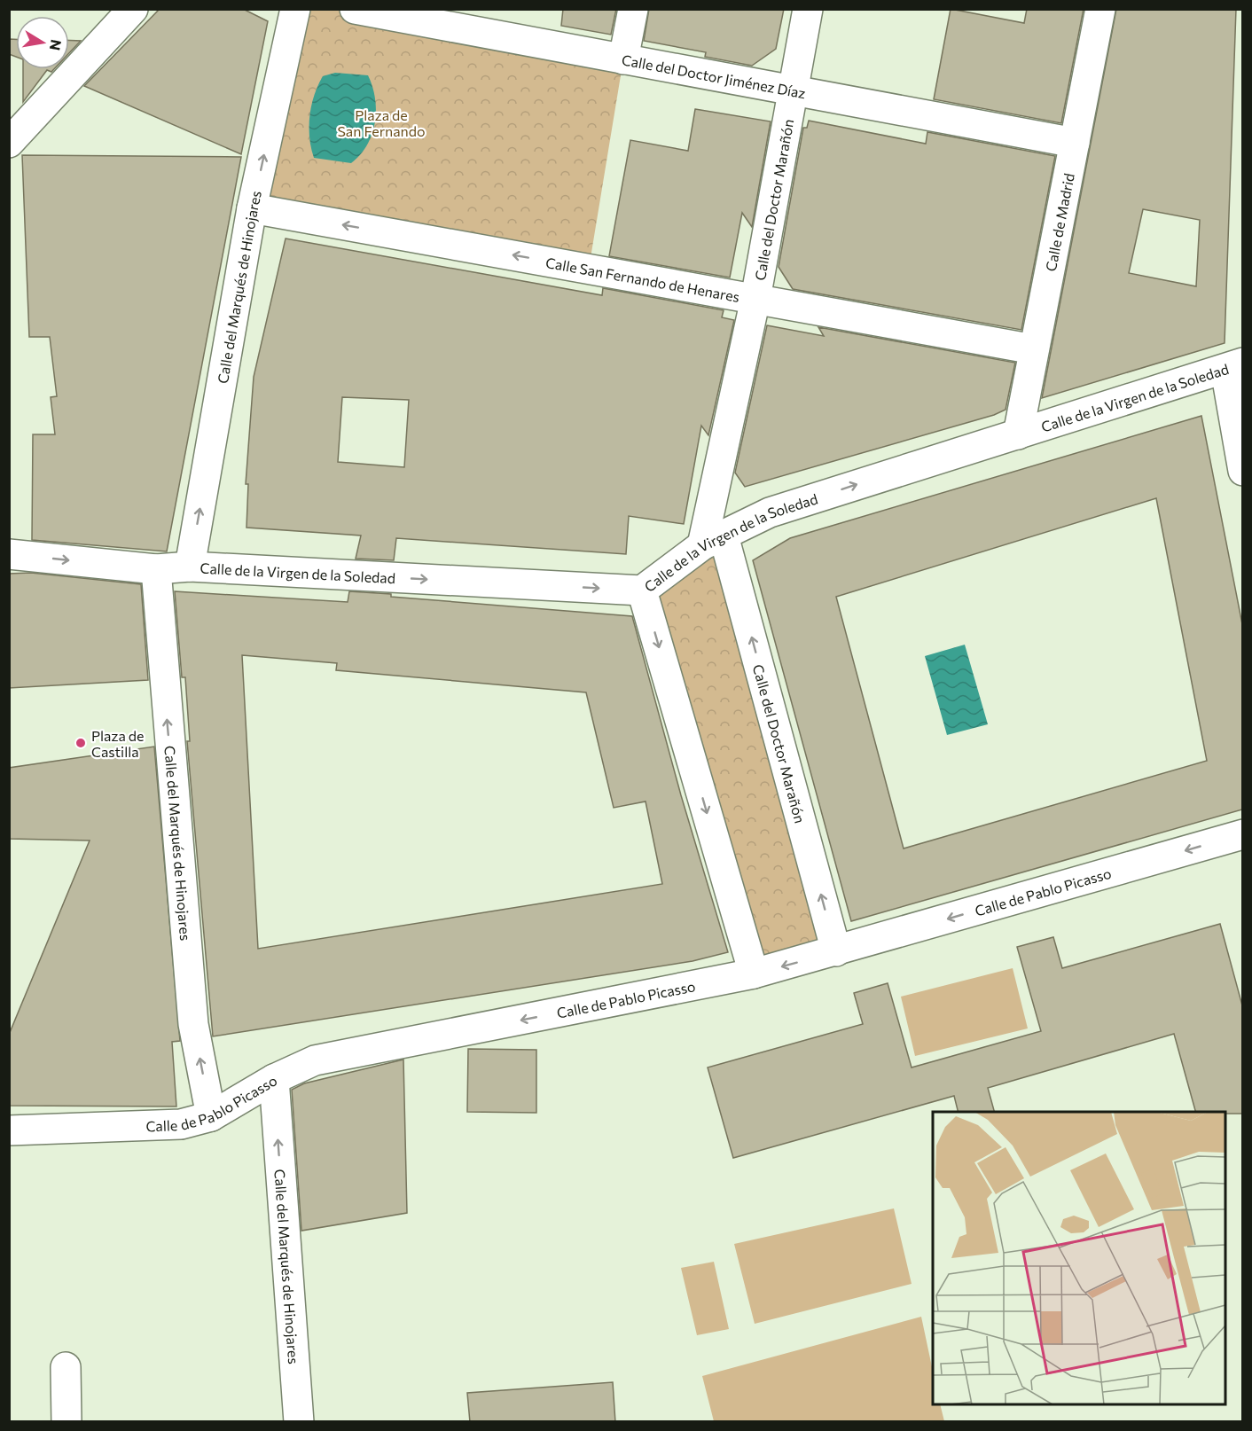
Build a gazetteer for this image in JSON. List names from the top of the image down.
{
  "streets": {
    "street": [
      "Calle del Doctor Jiménez Díaz",
      "Calle del Doctor Marañón",
      "Calle de Madrid",
      "Calle San Fernando de Henares",
      "Calle del Marqués de Hinojares",
      "Calle de la Virgen de la Soledad",
      "Calle de Pablo Picasso"
    ]
  },
  "crossings": [
    ["Calle del Doctor Jiménez Díaz", "Calle del Doctor Marañón"],
    ["Calle del Doctor Jiménez Díaz", "Calle de Madrid"],
    ["Calle del Doctor Marañón", "Calle San Fernando de Henares"],
    ["Calle del Doctor Marañón", "Calle de la Virgen de la Soledad"],
    ["Calle del Doctor Marañón", "Calle de Pablo Picasso"],
    ["Calle de Madrid", "Calle San Fernando de Henares"],
    ["Calle de Madrid", "Calle de la Virgen de la Soledad"],
    ["Calle San Fernando de Henares", "Calle del Marqués de Hinojares"],
    ["Calle del Marqués de Hinojares", "Calle de la Virgen de la Soledad"],
    ["Calle del Marqués de Hinojares", "Calle de Pablo Picasso"]
  ],
  "one_way": [
    "Calle San Fernando de Henares",
    "Calle del Marqués de Hinojares",
    "Calle de la Virgen de la Soledad",
    "Calle de Pablo Picasso"
  ],
  "parks": ["Plaza de San Fernando"],
  "places": ["Plaza de Castilla"],
  "north": "right"
}
